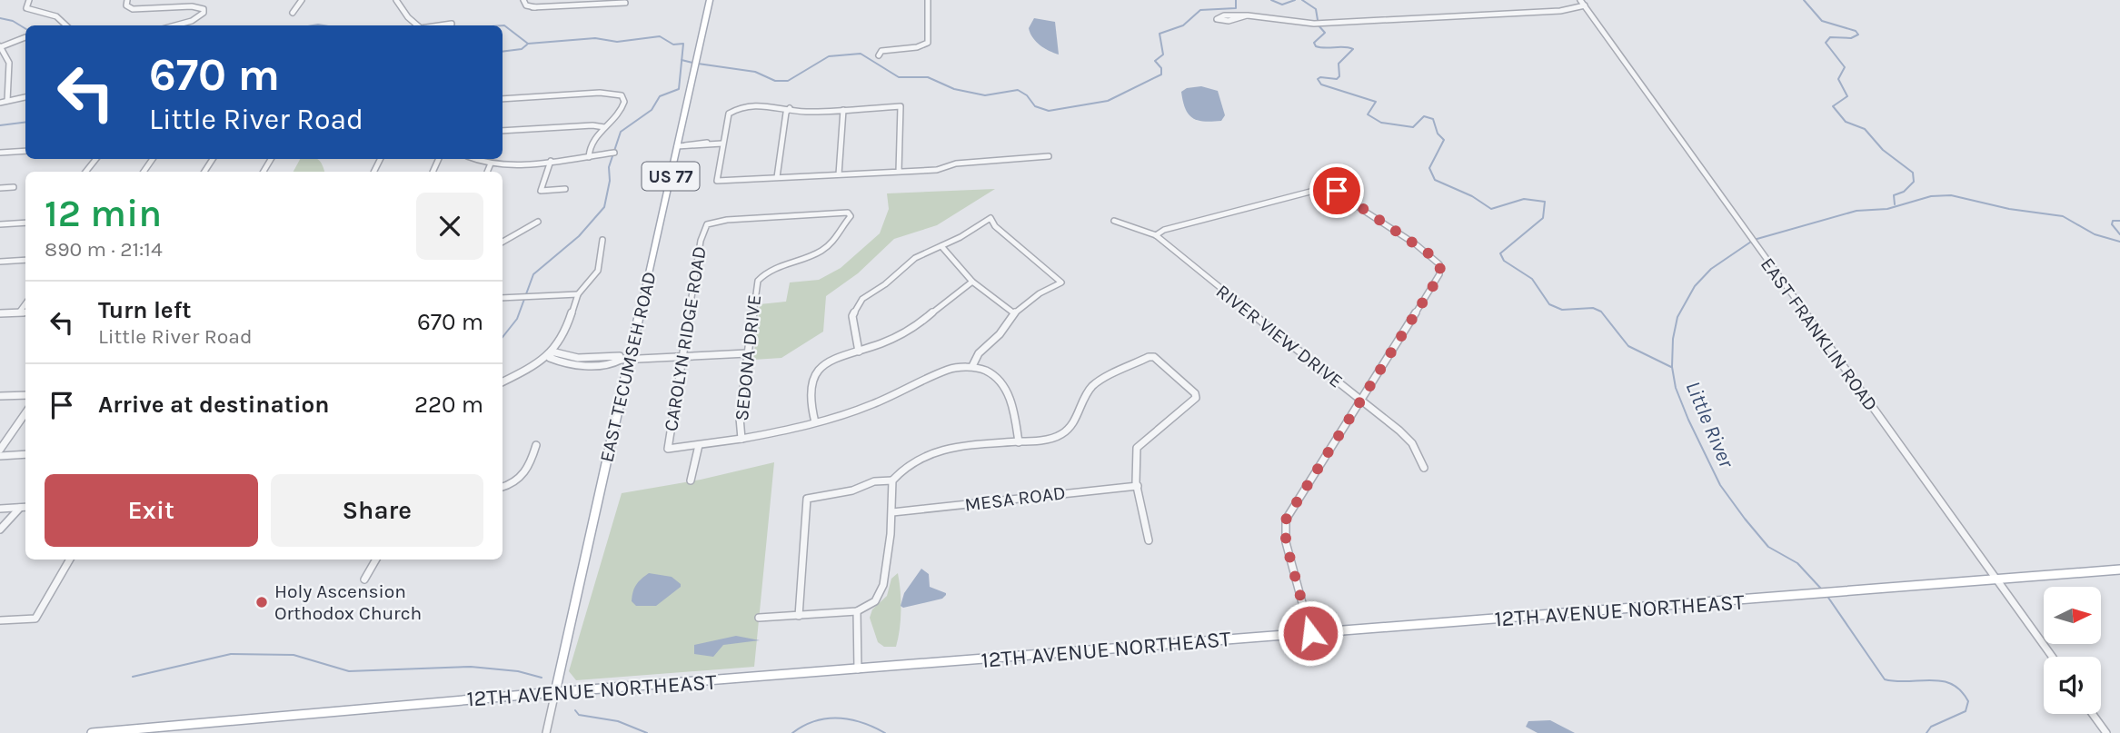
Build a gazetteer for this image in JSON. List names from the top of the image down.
{
  "streets": {
    "main road": ["US 77", "EAST TECUMSEH ROAD", "12TH AVENUE NORTHEAST"],
    "street": [
      "EAST FRANKLIN ROAD",
      "RIVER VIEW DRIVE",
      "CAROLYN RIDGE ROAD",
      "SEDONA DRIVE",
      "MESA ROAD"
    ]
  },
  "crossings": [
    ["EAST FRANKLIN ROAD", "12TH AVENUE NORTHEAST"],
    ["CAROLYN RIDGE ROAD", "SEDONA DRIVE"],
    ["EAST TECUMSEH ROAD", "12TH AVENUE NORTHEAST"]
  ],
  "water": ["Little River"],
  "places": ["Holy Ascension Orthodox Church"],
  "north": "right",
  "page": {
    "turn": ["670 m", "Little River Road"],
    "heading": ["12 min", "890 m · 21:14"],
    "list": [
      {
        "name": "Turn left",
        "note": "Little River Road",
        "value": "670 m"
      },
      {
        "name": "Arrive at destination",
        "value": "220 m"
      }
    ],
    "buttons": ["Exit", "Share"]
  }
}
